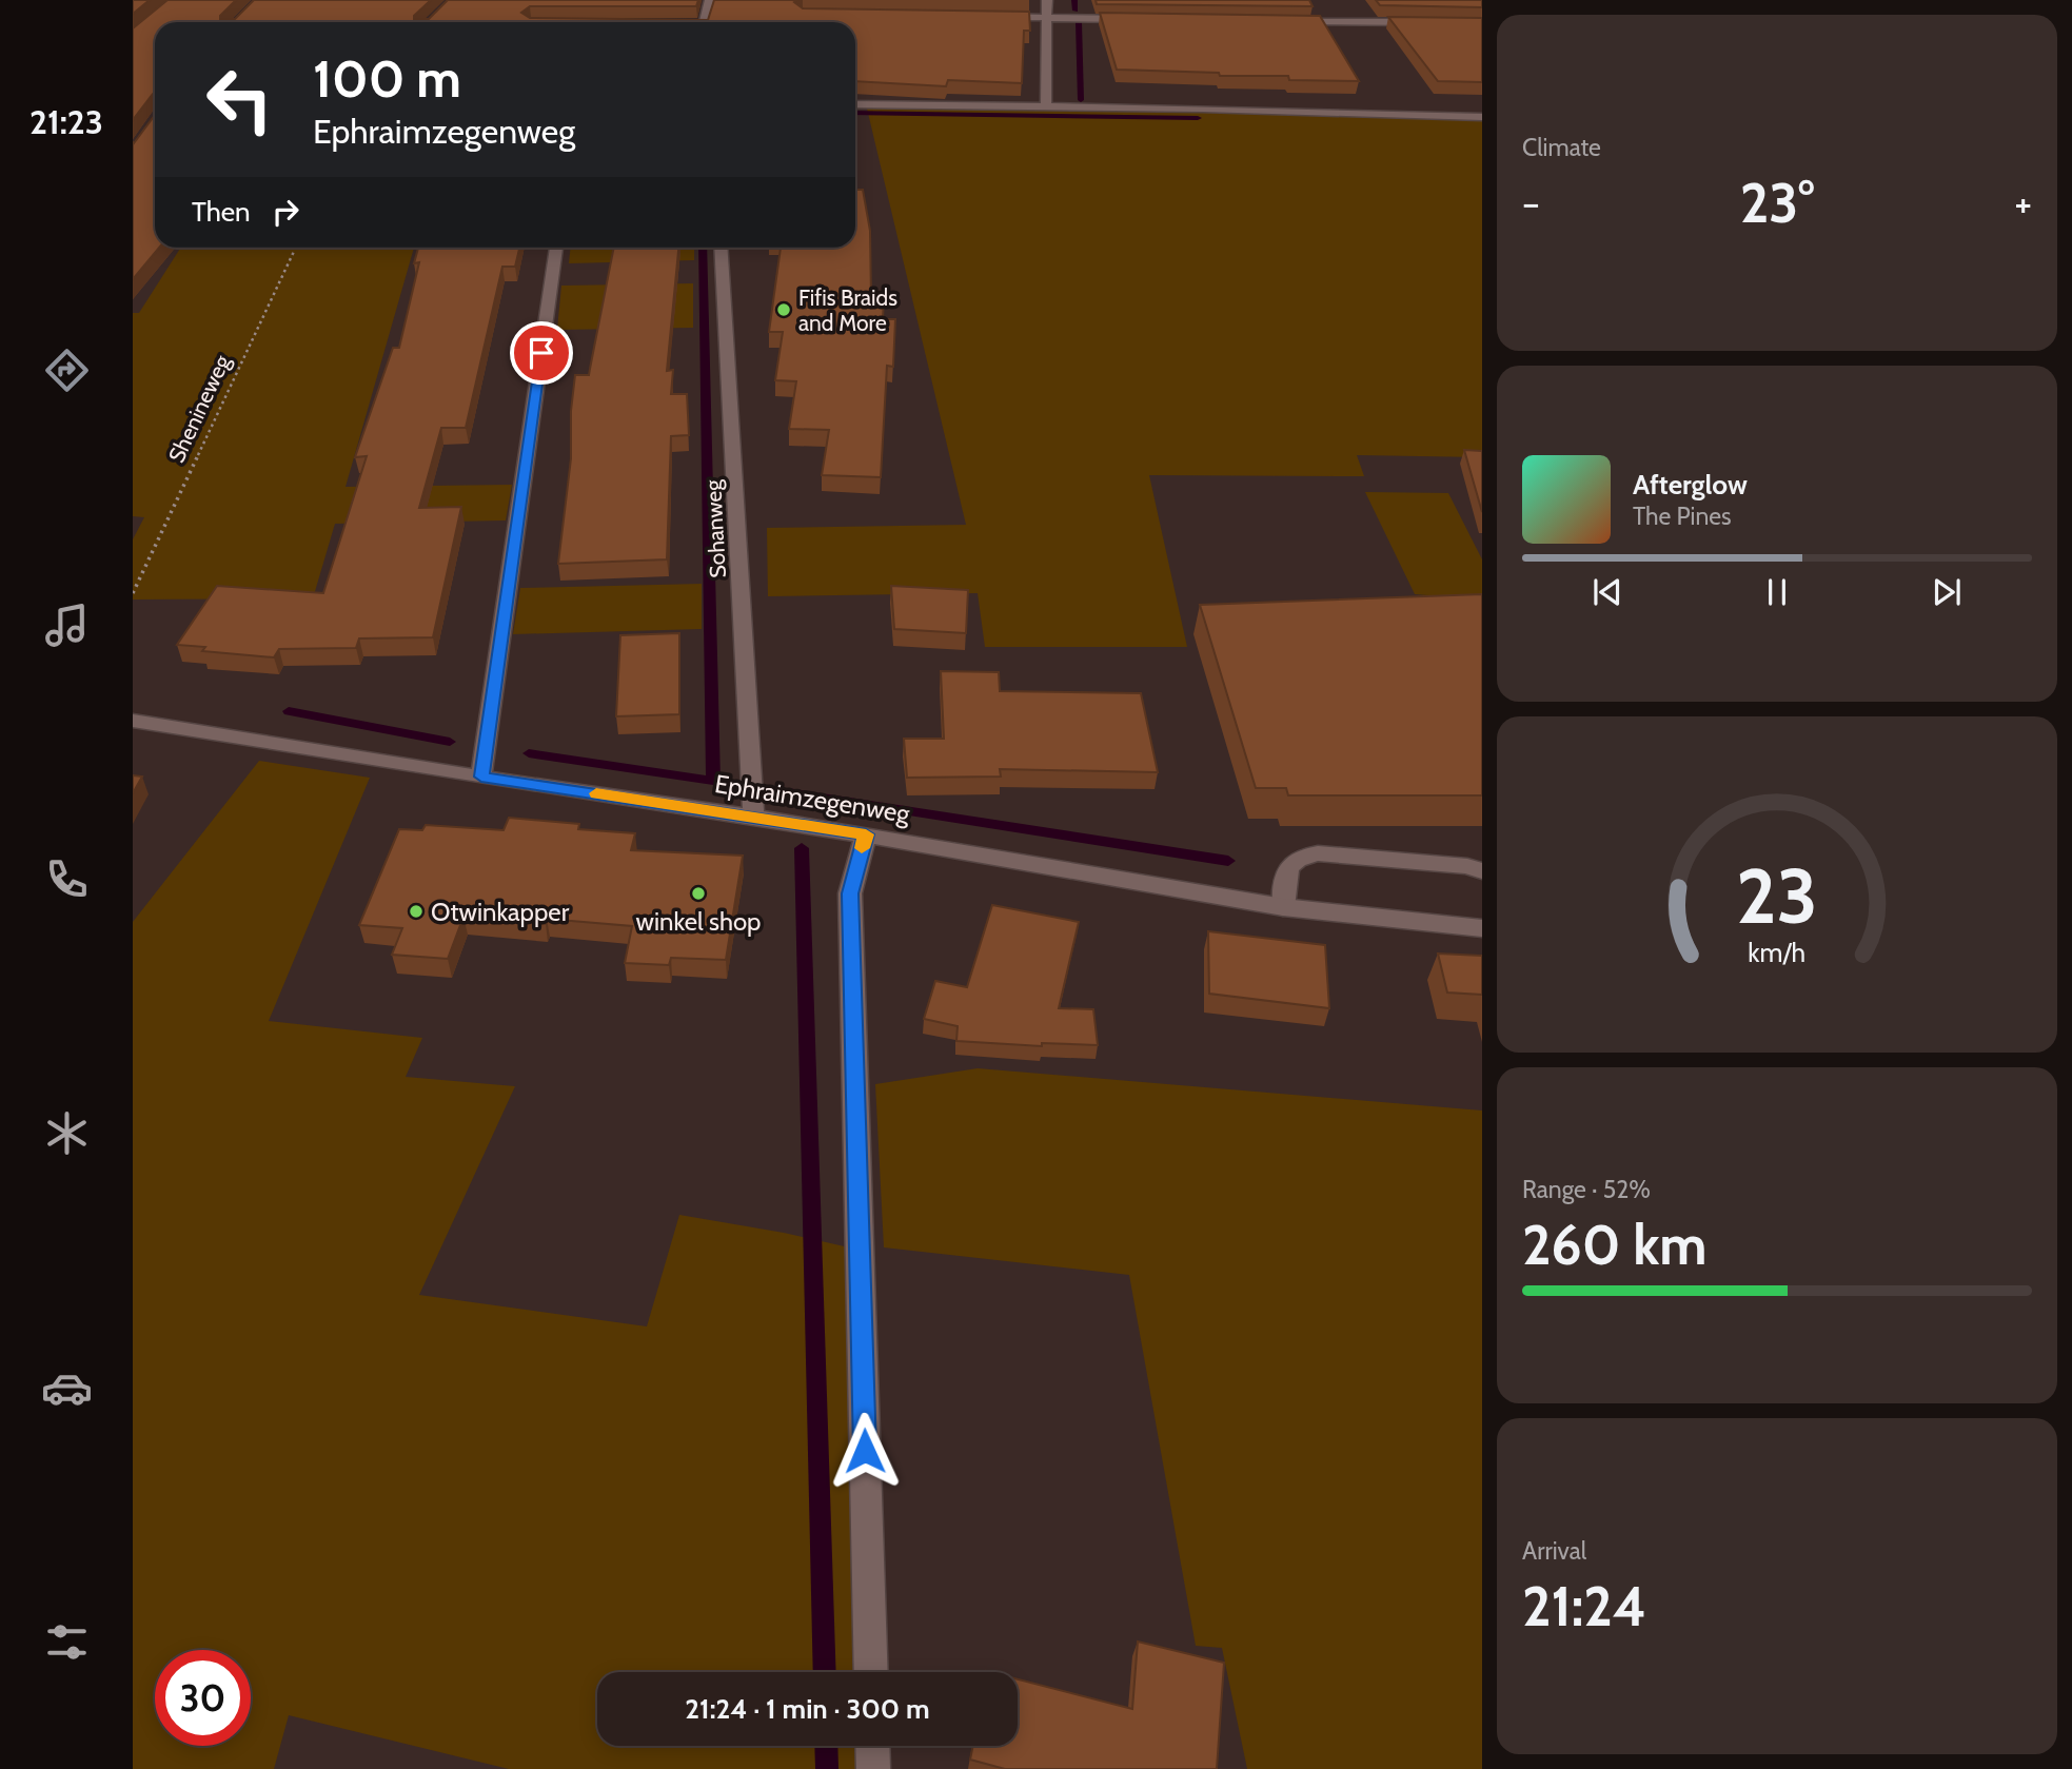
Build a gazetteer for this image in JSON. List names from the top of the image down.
{
  "streets": {
    "street": ["Sohanweg", "Ephraimzegenweg"],
    "path": ["Shenineweg"]
  },
  "crossings": [
    ["Sohanweg", "Ephraimzegenweg"]
  ],
  "places": ["Fifis Braids and More", "winkel shop", "Otwinkapper"],
  "page": {
    "tabs": "21:23",
    "tile": [
      "Climate",
      ["Range · 52%", "260 km"],
      ["Arrival", "21:24"]
    ],
    "turn": ["100 m", "Ephraimzegenweg"],
    "heat": ["−", "23°", "+"],
    "then": "Then",
    "song": ["Afterglow", "The Pines"],
    "limit": "30",
    "trip": "21:24 · 1 min · 300 m",
    "gauge": ["23", "km/h"]
  }
}
